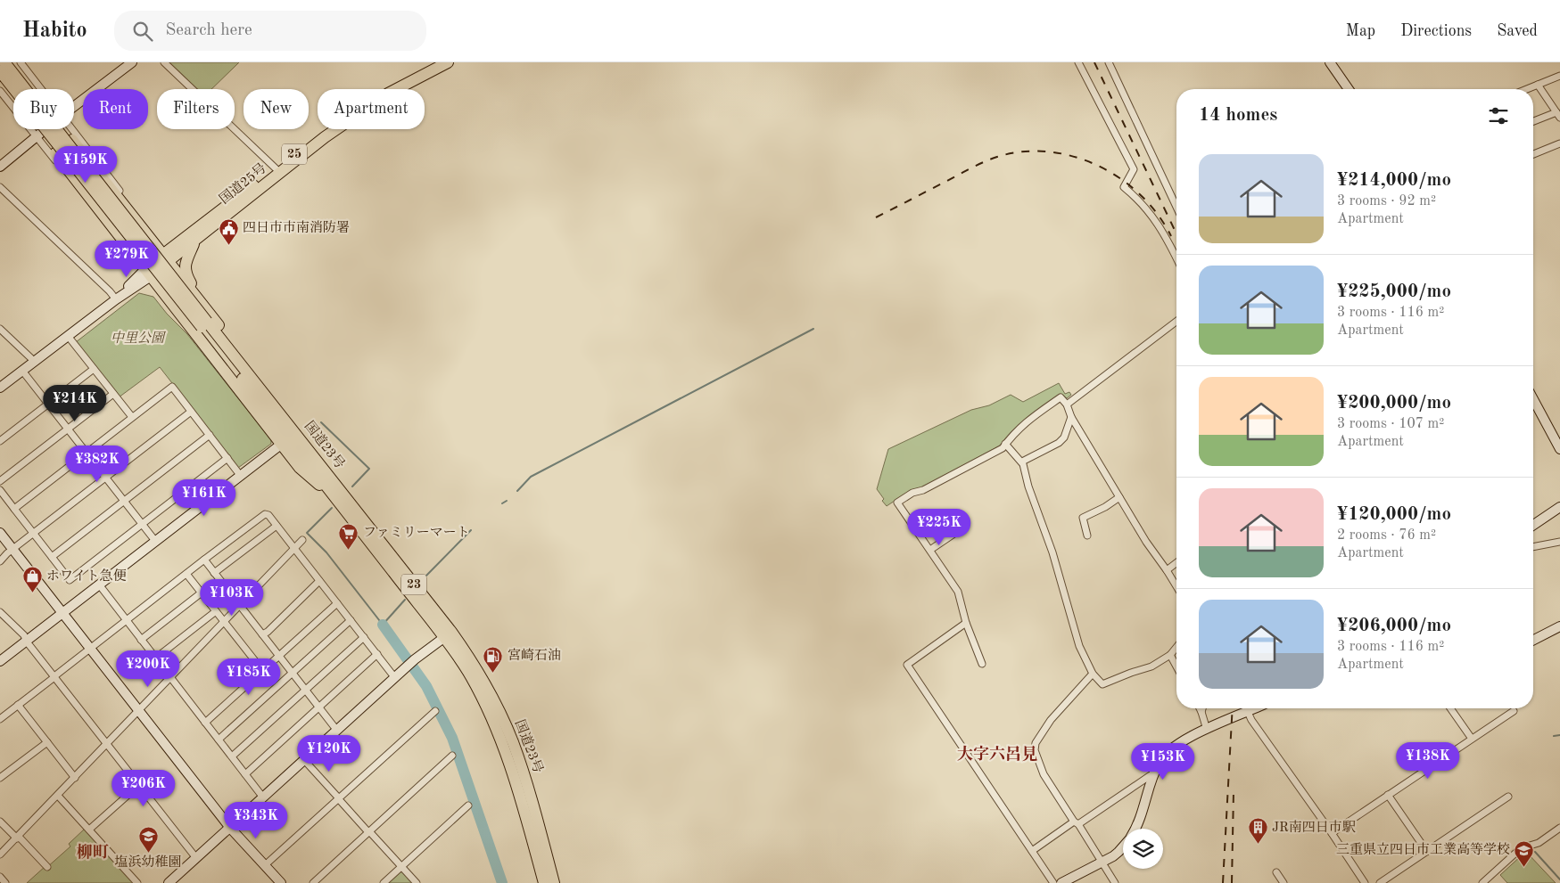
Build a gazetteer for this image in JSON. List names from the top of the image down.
{
  "streets": {
    "highway": [
      "25",
      "国道25号",
      "国道23号",
      "23"
    ]
  },
  "districts": ["大字六呂見", "柳町"],
  "parks": ["中里公園"],
  "places": {
    "public building": ["四日市市南消防署"],
    "supermarket": ["ファミリーマート"],
    "shop": ["ホワイト急便"],
    "fuel station": ["宮崎石油"],
    "building": ["JR南四日市駅"],
    "school or university": ["塩浜幼稚園", "三重県立四日市工業高等学校"]
  },
  "page": {
    "header": "Habito",
    "search": "Search here",
    "nav": ["Map", "Directions", "Saved"],
    "chip": [
      "Buy",
      "Rent",
      "Filters",
      "New",
      "Apartment"
    ],
    "heading": "14 homes",
    "list": [
      {
        "name": "¥214,000/mo",
        "note": "3 rooms · 92 m² · Apartment"
      },
      {
        "name": "¥225,000/mo",
        "note": "3 rooms · 116 m² · Apartment"
      },
      {
        "name": "¥200,000/mo",
        "note": "3 rooms · 107 m² · Apartment"
      },
      {
        "name": "¥120,000/mo",
        "note": "2 rooms · 76 m² · Apartment"
      },
      {
        "name": "¥206,000/mo",
        "note": "3 rooms · 116 m² · Apartment"
      }
    ],
    "price": [
      "¥159K",
      "¥279K",
      "¥214K",
      "¥382K",
      "¥161K",
      "¥225K",
      "¥103K",
      "¥200K",
      "¥185K",
      "¥120K",
      "¥138K",
      "¥153K",
      "¥206K",
      "¥343K"
    ]
  }
}
